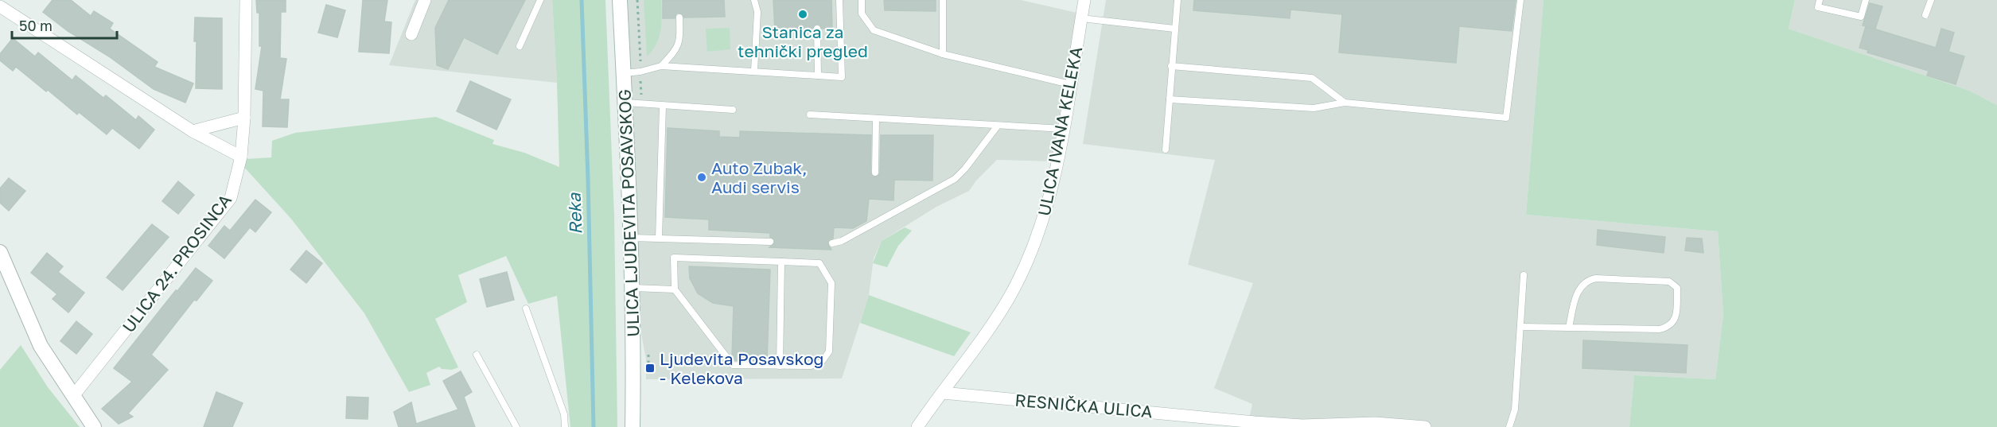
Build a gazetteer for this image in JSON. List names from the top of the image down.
{
  "streets": {
    "main road": ["ULICA LJUDEVITA POSAVSKOG"],
    "street": ["ULICA IVANA KELEKA", "ULICA 24. PROSINCA", "RESNIČKA ULICA"]
  },
  "crossings": [
    ["ULICA IVANA KELEKA", "RESNIČKA ULICA"]
  ],
  "water": ["Reka"],
  "places": {
    "other": ["Stanica za tehnički pregled", "Auto Zubak, Audi servis"],
    "transit": ["Ljudevita Posavskog - Kelekova"]
  },
  "scale_bar": "50 m"
}
